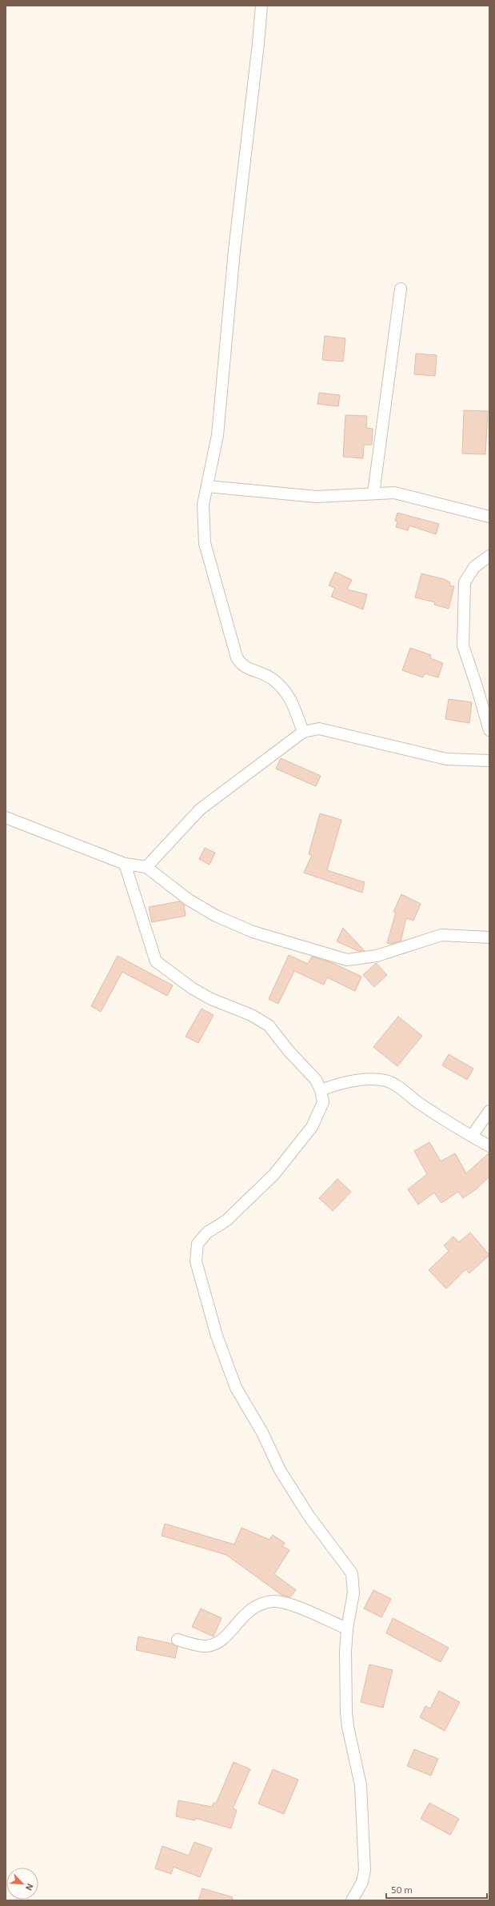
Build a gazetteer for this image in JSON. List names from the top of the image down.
{
  "scale_bar": "50 m",
  "north": "bottom right"
}
